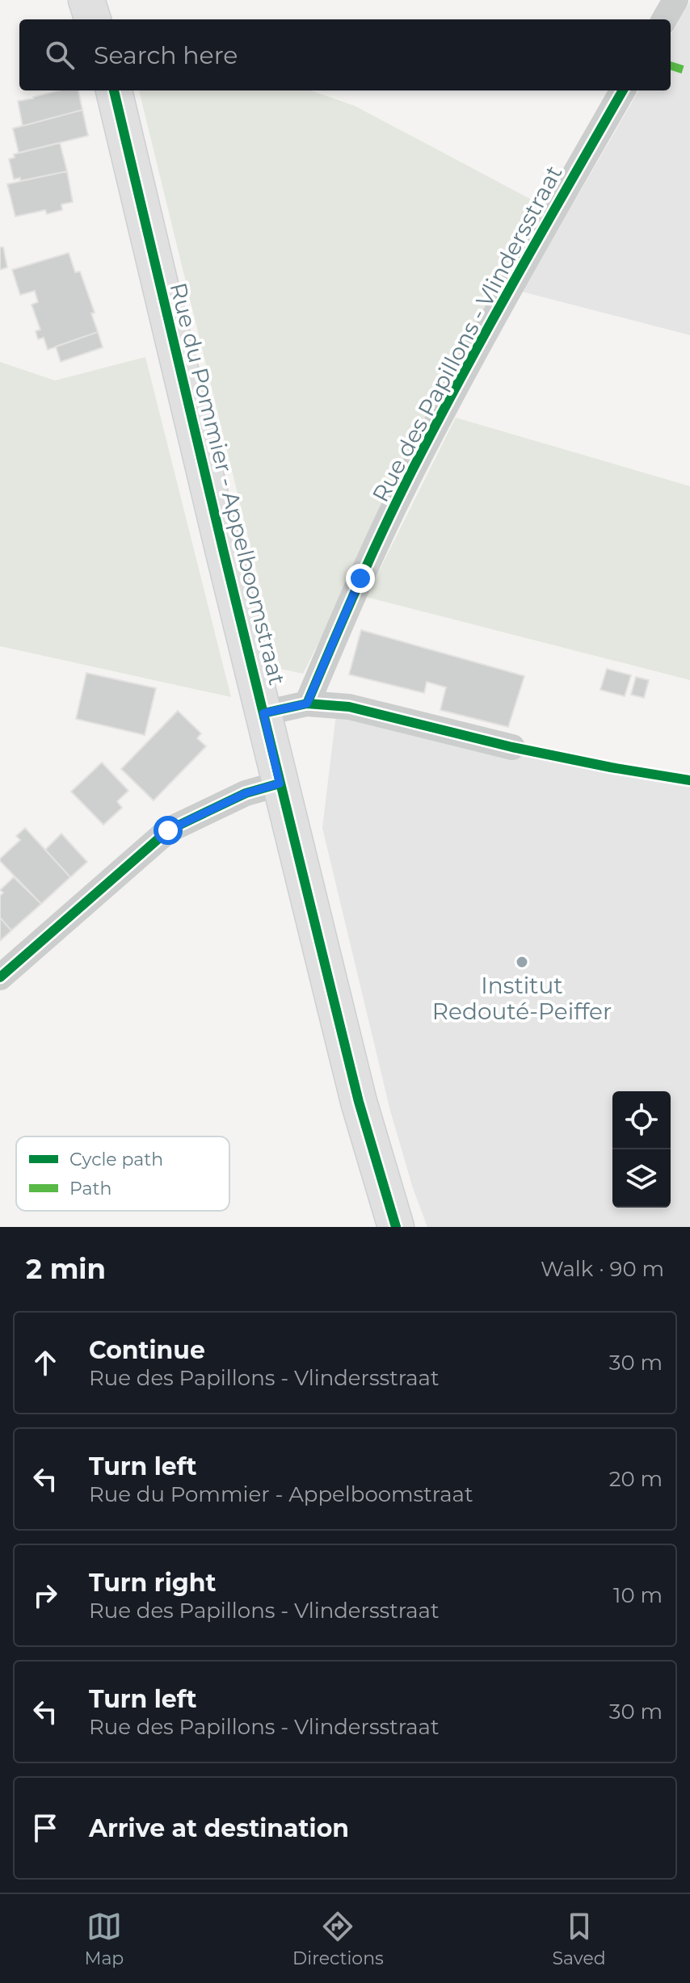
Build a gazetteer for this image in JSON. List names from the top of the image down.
{
  "streets": {
    "street": ["Rue des Papillons - Vlindersstraat", "Rue du Pommier - Appelboomstraat"]
  },
  "places": ["Institut Redouté-Peiffer"],
  "legend": ["Cycle path", "Path"],
  "page": {
    "search": "Search here",
    "heading": ["2 min", "Walk · 90 m"],
    "list": [
      ["Continue", "Rue des Papillons - Vlindersstraat", "30 m"],
      ["Turn left", "Rue du Pommier - Appelboomstraat", "20 m"],
      ["Turn right", "Rue des Papillons - Vlindersstraat", "10 m"],
      ["Turn left", "Rue des Papillons - Vlindersstraat", "30 m"],
      "Arrive at destination"
    ],
    "nav": ["Map", "Directions", "Saved"]
  }
}
